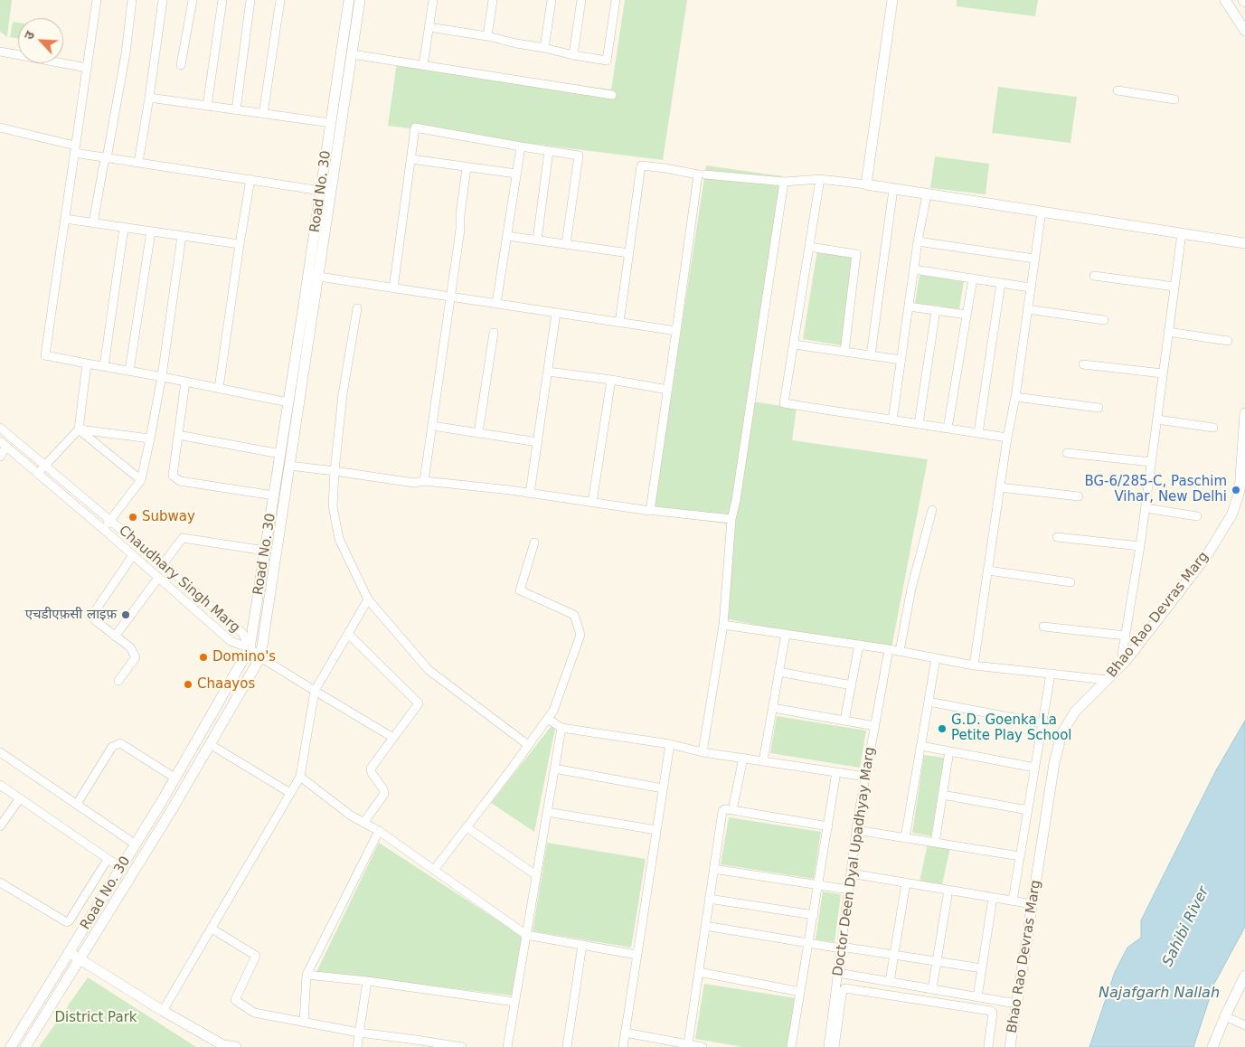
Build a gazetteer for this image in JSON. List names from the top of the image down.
{
  "streets": {
    "street": [
      "Road No. 30",
      "Chaudhary Singh Marg",
      "Bhao Rao Devras Marg",
      "Doctor Deen Dyal Upadhyay Marg"
    ]
  },
  "crossings": [
    ["Road No. 30", "Chaudhary Singh Marg"]
  ],
  "water": ["Sahibi River", "Najafgarh Nallah"],
  "parks": ["District Park"],
  "places": [
    "BG-6/285-C, Paschim Vihar, New Delhi",
    "Subway",
    "एचडीएफ़सी लाइफ़",
    "Domino's",
    "Chaayos",
    "G.D. Goenka La Petite Play School"
  ],
  "north": "top left"
}
